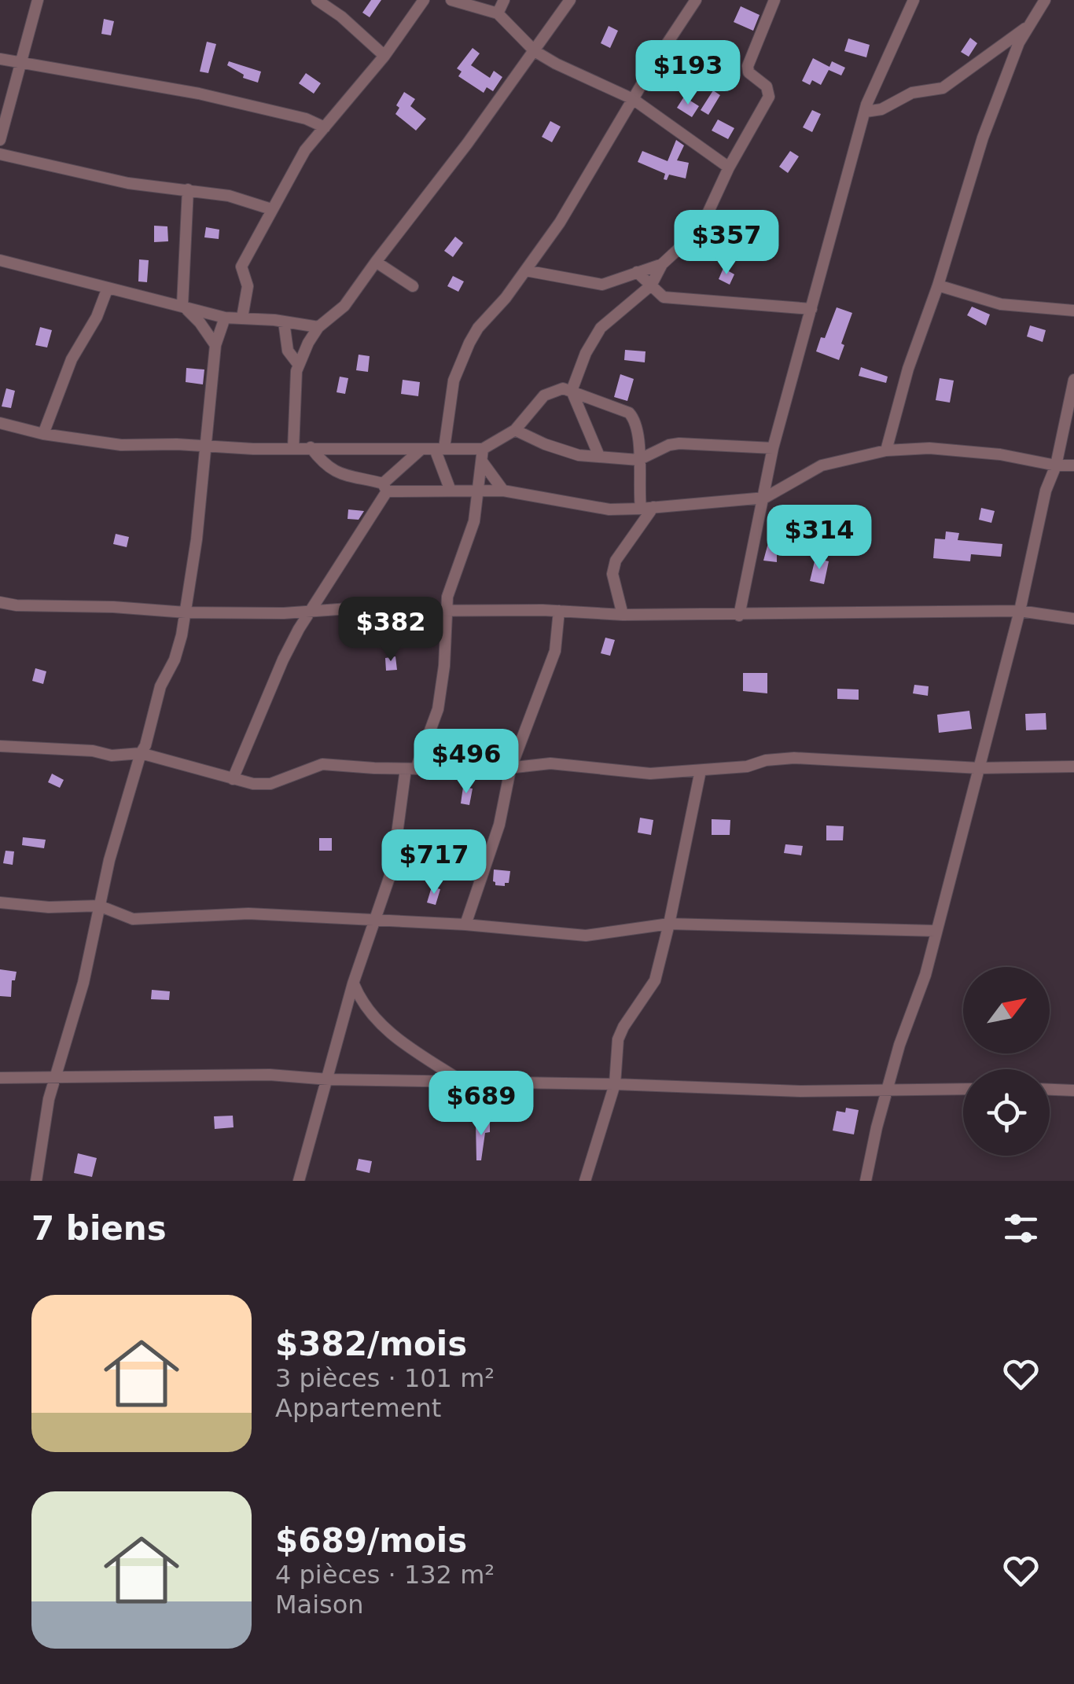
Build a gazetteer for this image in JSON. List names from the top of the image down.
{
  "north": "top right",
  "page": {
    "price": [
      "$193",
      "$357",
      "$314",
      "$382",
      "$496",
      "$717",
      "$689"
    ],
    "heading": "7 biens",
    "list": [
      {
        "name": "$382/mois",
        "note": "3 pièces · 101 m² · Appartement"
      },
      {
        "name": "$689/mois",
        "note": "4 pièces · 132 m² · Maison"
      }
    ]
  }
}
